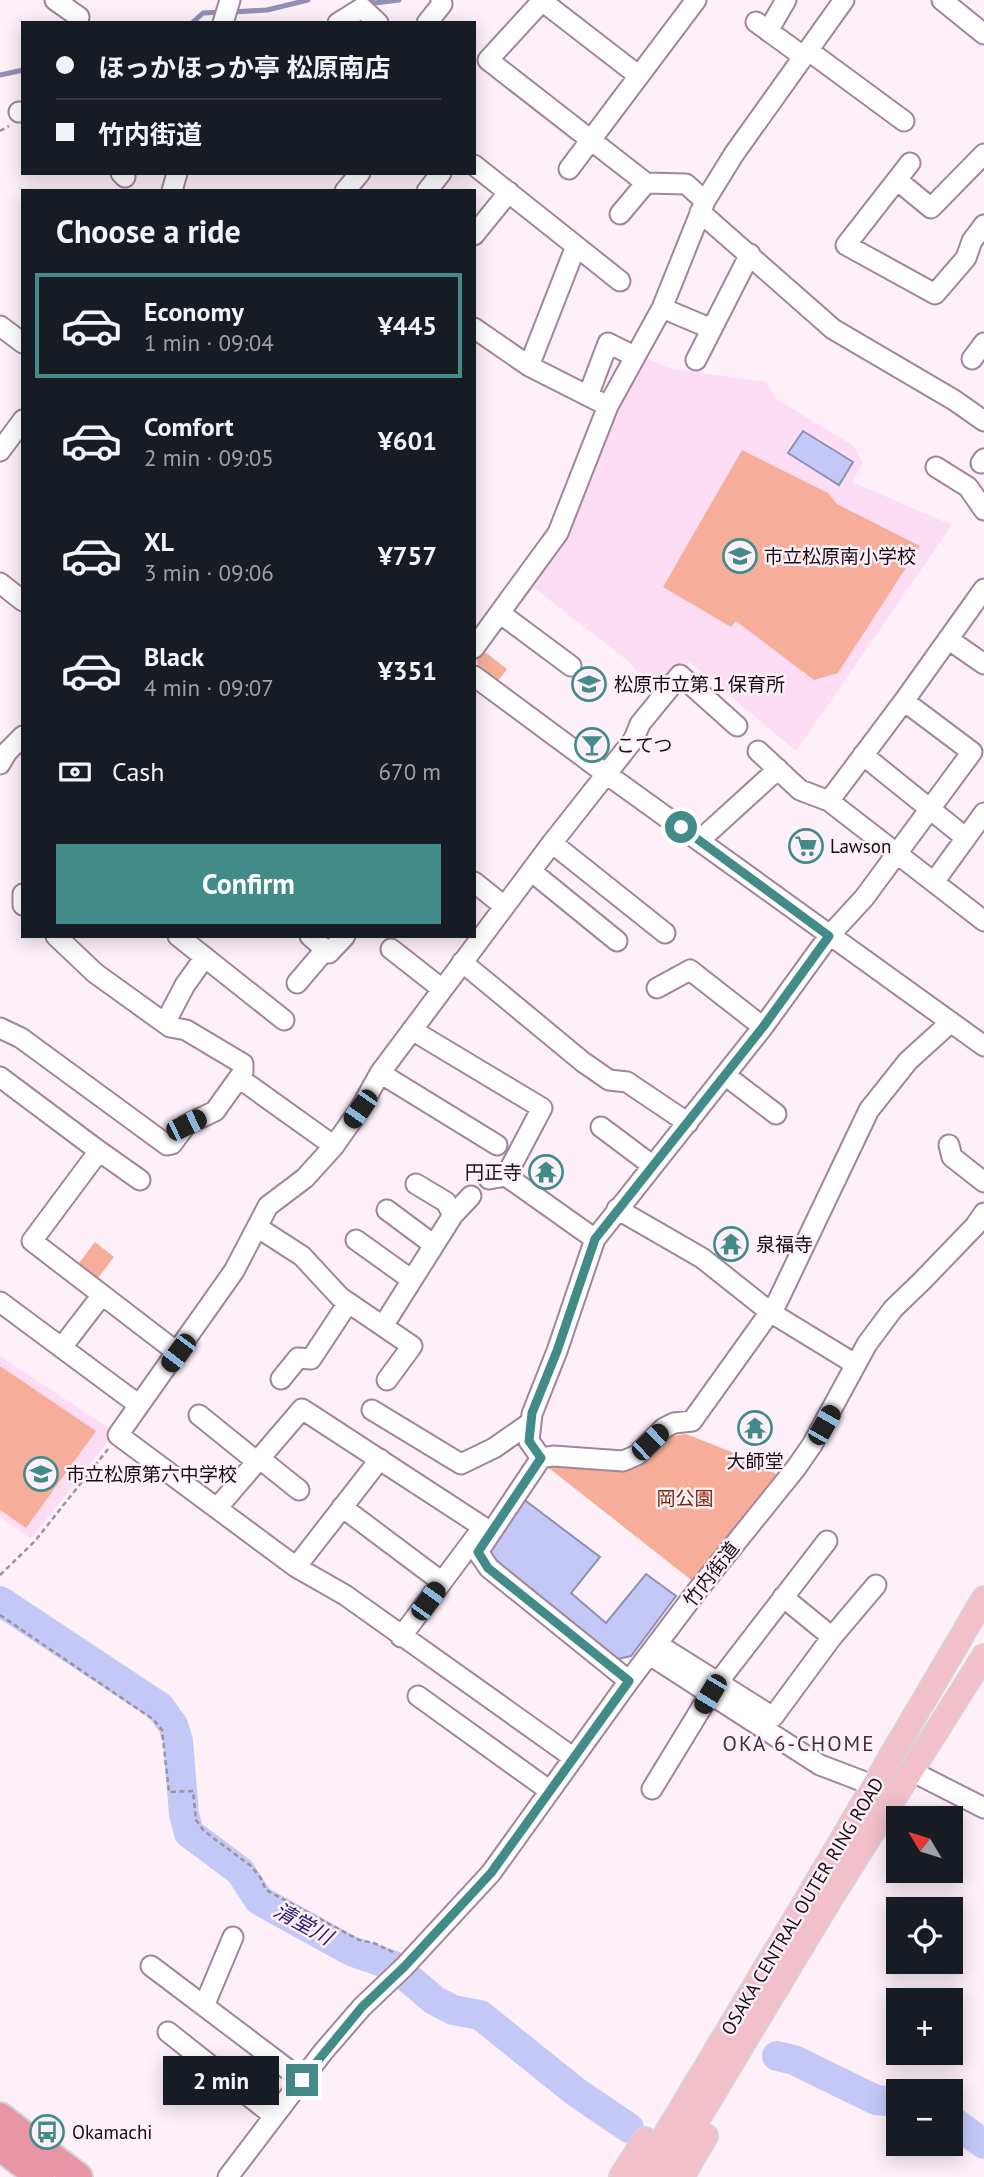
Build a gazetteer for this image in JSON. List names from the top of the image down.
{
  "streets": {
    "main road": ["OSAKA CENTRAL OUTER RING ROAD"],
    "street": ["竹内街道"]
  },
  "districts": ["OKA 6-CHOME"],
  "water": ["清堂川"],
  "parks": ["岡公園"],
  "places": {
    "school or university": ["市立松原南小学校", "松原市立第１保育所", "市立松原第六中学校"],
    "bar": ["こてつ"],
    "supermarket": ["Lawson"],
    "temple": ["円正寺", "泉福寺", "大師堂"],
    "bus stop": ["Okamachi"]
  },
  "north": "top left",
  "page": {
    "banner": ["ほっかほっか亭 松原南店", "竹内街道"],
    "heading": "Choose a ride",
    "list": [
      {
        "name": "Economy",
        "note": "1 min · 09:04",
        "value": "¥445"
      },
      {
        "name": "Comfort",
        "note": "2 min · 09:05",
        "value": "¥601"
      },
      {
        "name": "XL",
        "note": "3 min · 09:06",
        "value": "¥757"
      },
      {
        "name": "Black",
        "note": "4 min · 09:07",
        "value": "¥351"
      }
    ],
    "pay": ["Cash", "670 m"],
    "buttons": "Confirm",
    "map_buttons": ["+", "−"],
    "bubble": "2 min"
  }
}
